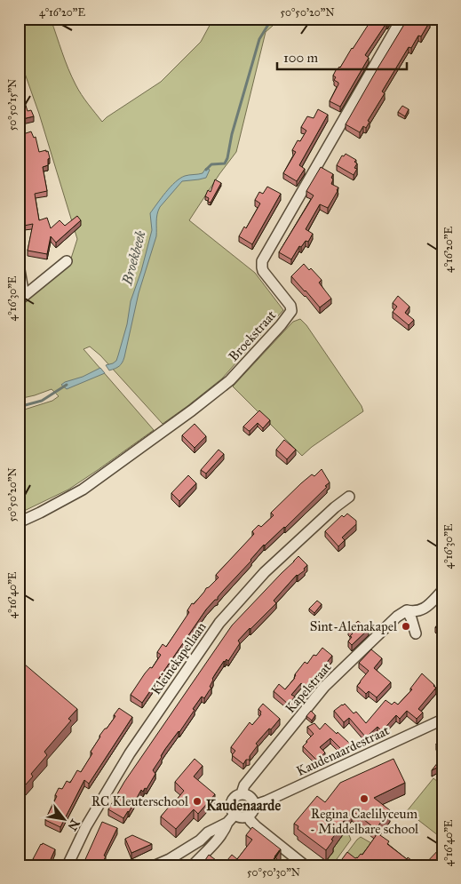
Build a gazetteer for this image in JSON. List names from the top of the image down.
{
  "streets": {
    "street": [
      "Broekstraat",
      "Kleinekapellaan",
      "Kapelstraat",
      "Kaudenaardestraat"
    ]
  },
  "crossings": [
    ["Kapelstraat", "Kaudenaardestraat"]
  ],
  "districts": ["Kaudenaarde"],
  "water": ["Broekbeek"],
  "places": ["Sint-Alenakapel", "Regina Caelilyceum - Middelbare school", "RC Kleuterschool"],
  "scale_bar": "100 m",
  "north": "bottom right",
  "coordinates": [
    "4°16'20\"E",
    "50°50'20\"N",
    "50°50'15\"N",
    "4°16'30\"E",
    "4°16'40\"E",
    "50°50'30\"N"
  ]
}
